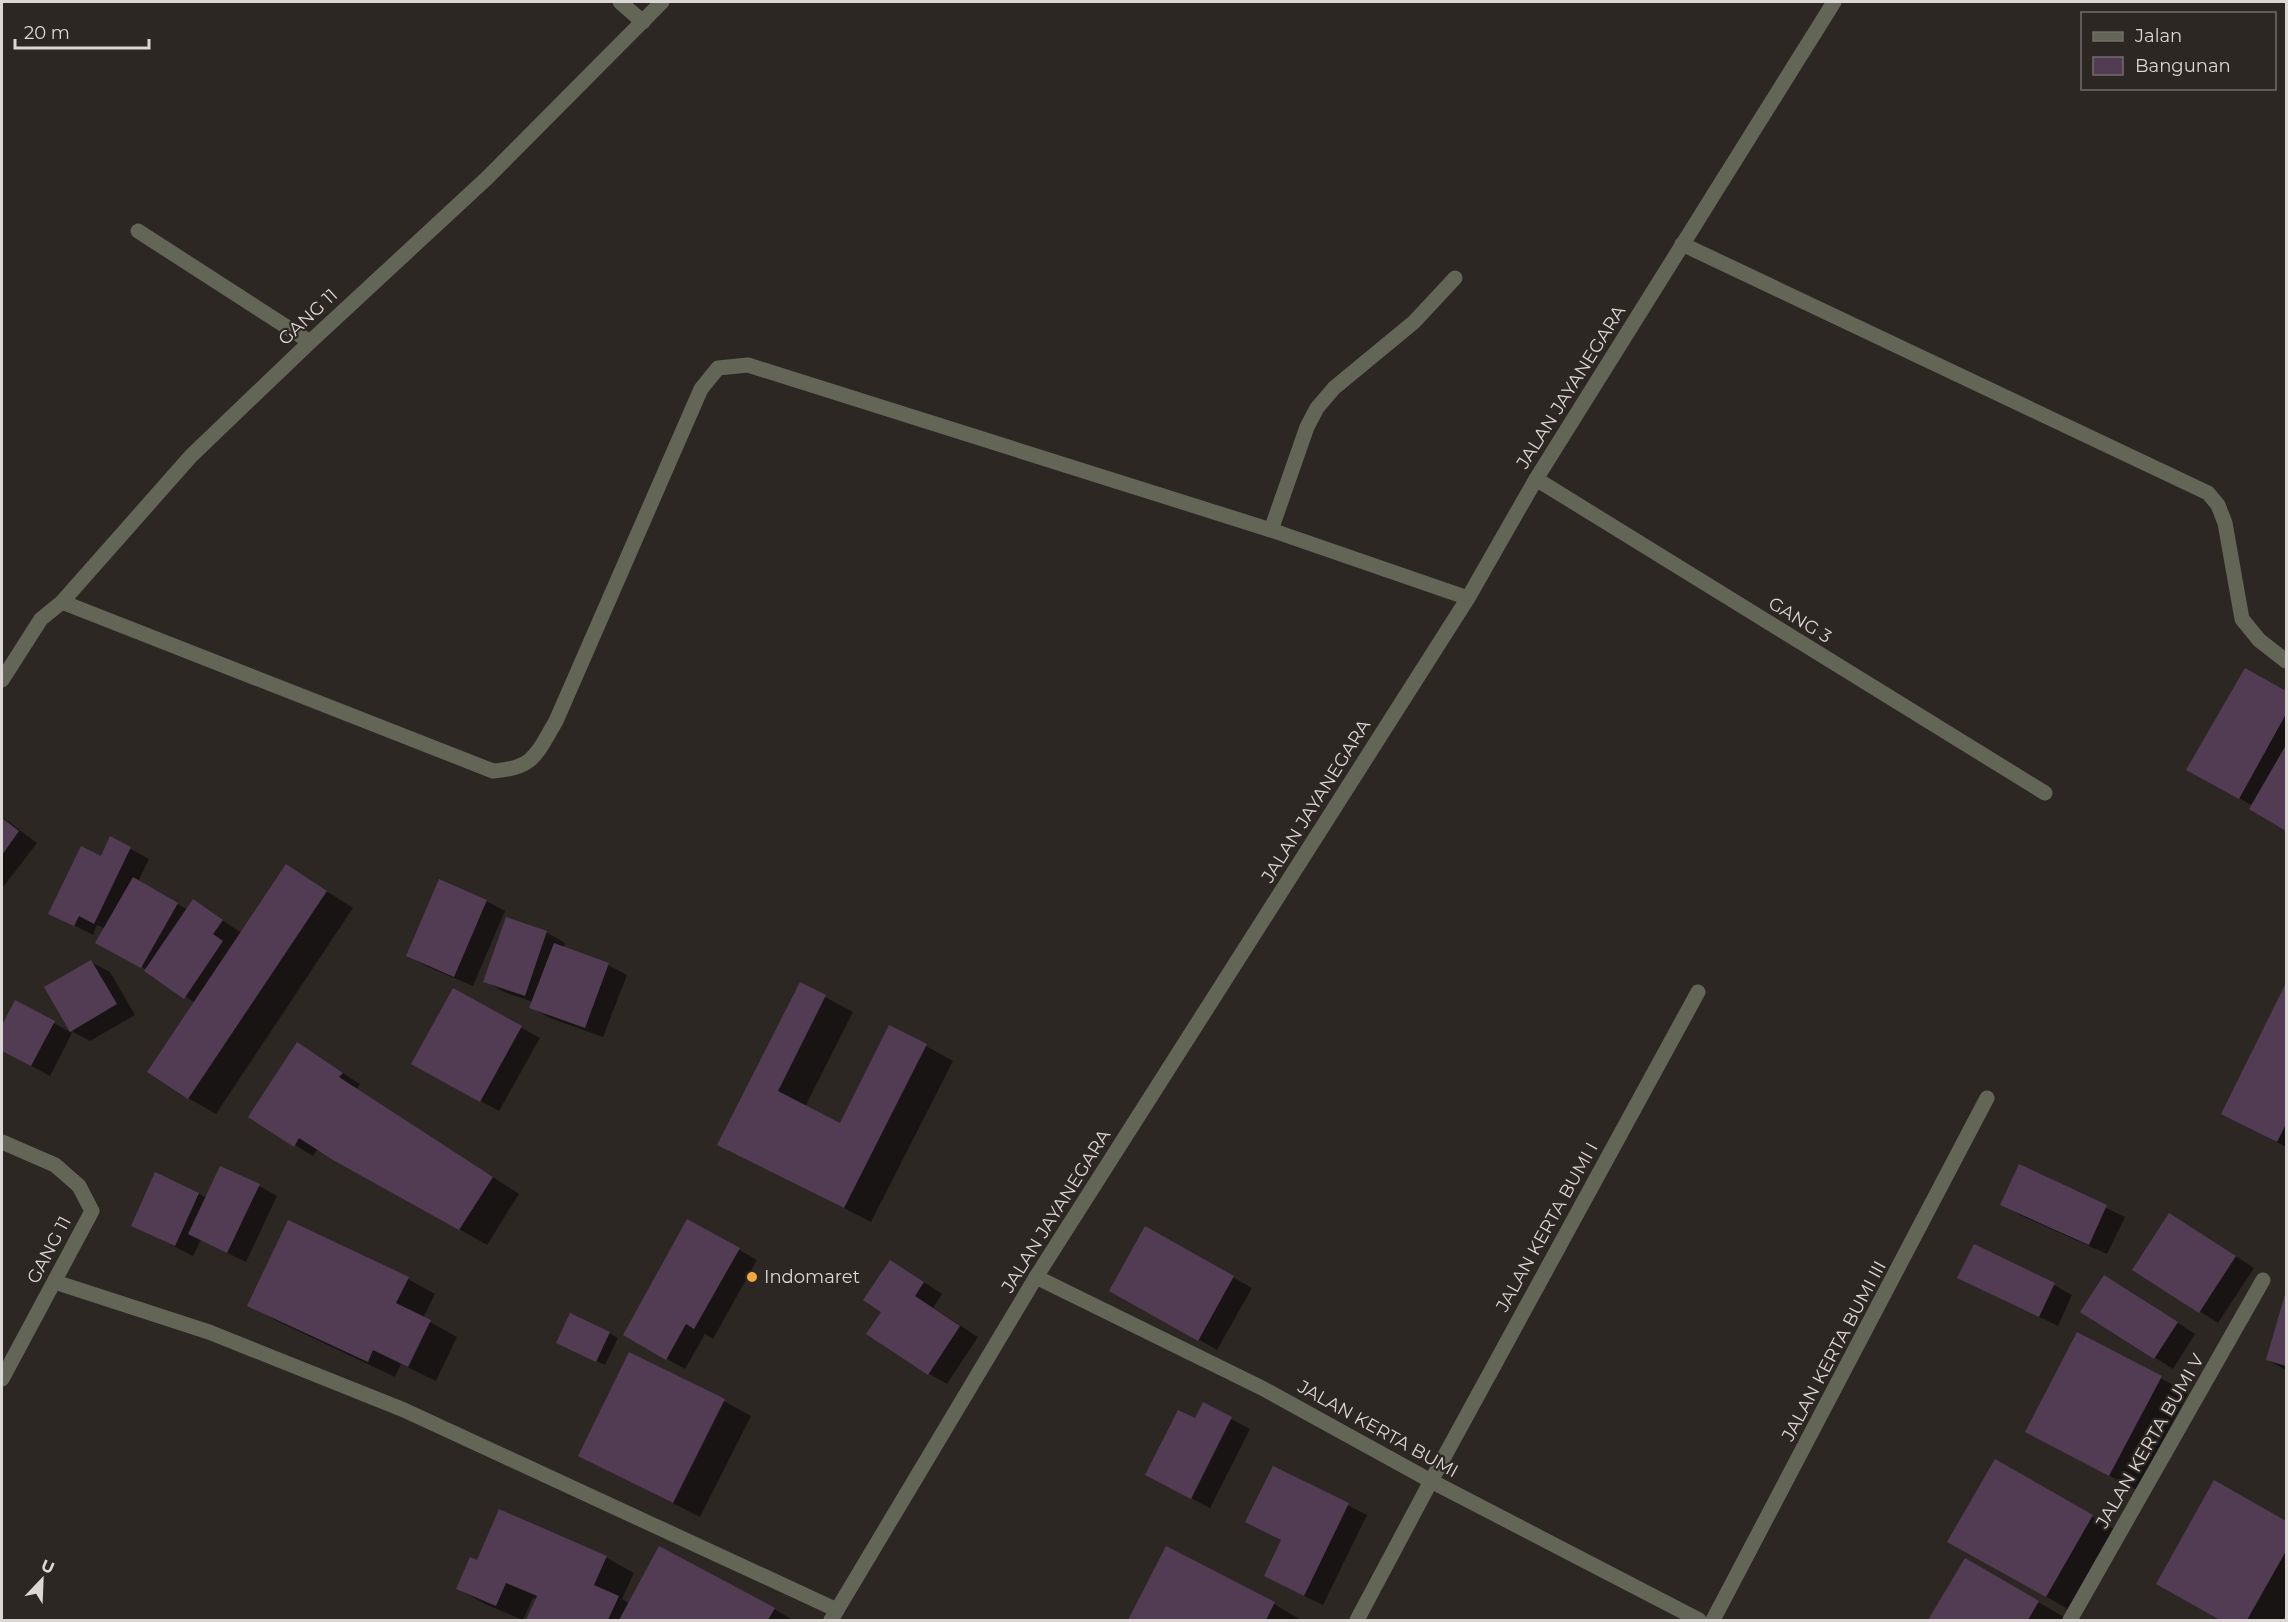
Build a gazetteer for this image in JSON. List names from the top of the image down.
{
  "streets": {
    "street": [
      "GANG 11",
      "JALAN JAYANEGARA",
      "GANG 3",
      "JALAN KERTA BUMI I",
      "JALAN KERTA BUMI III",
      "JALAN KERTA BUMI",
      "JALAN KERTA BUMI V"
    ]
  },
  "crossings": [
    ["JALAN JAYANEGARA", "GANG 3"],
    ["JALAN JAYANEGARA", "JALAN KERTA BUMI"],
    ["JALAN KERTA BUMI I", "JALAN KERTA BUMI"]
  ],
  "places": ["Indomaret"],
  "legend": ["Jalan", "Bangunan"],
  "scale_bar": "20 m",
  "north": "top right"
}
